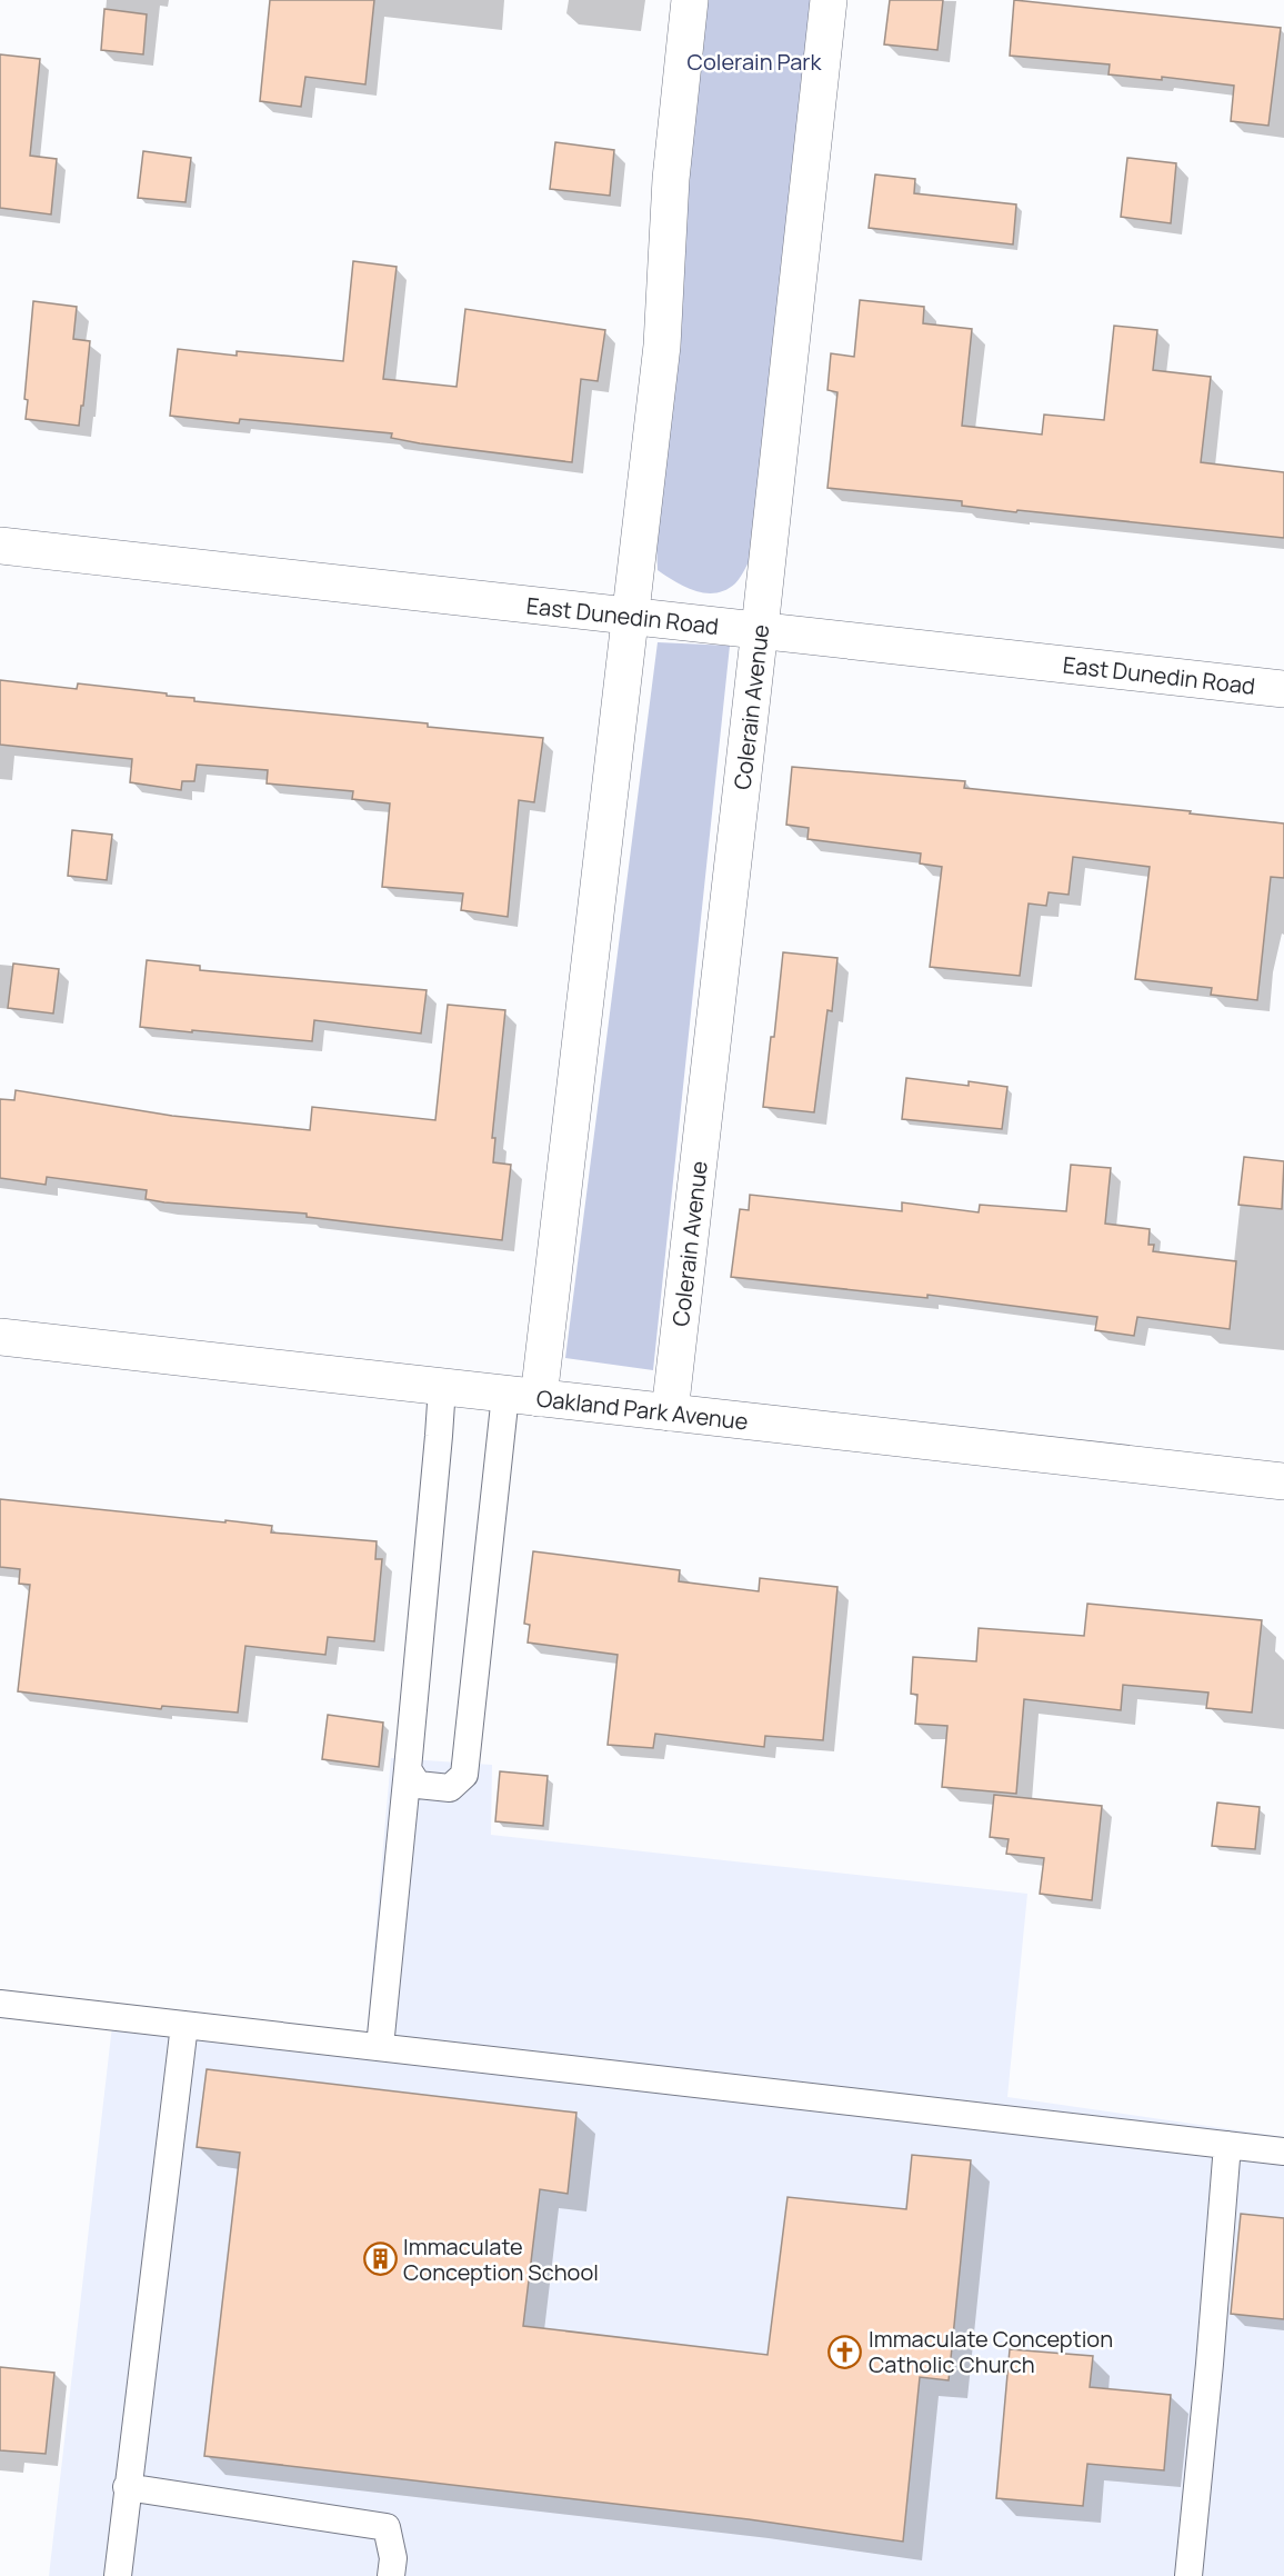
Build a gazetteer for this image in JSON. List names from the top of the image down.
{
  "streets": {
    "street": ["East Dunedin Road", "Colerain Avenue", "Oakland Park Avenue"]
  },
  "crossings": [
    ["East Dunedin Road", "Colerain Avenue"],
    ["Colerain Avenue", "Oakland Park Avenue"]
  ],
  "parks": ["Colerain Park"],
  "places": {
    "building": ["Immaculate Conception School"],
    "church": ["Immaculate Conception Catholic Church"]
  }
}
